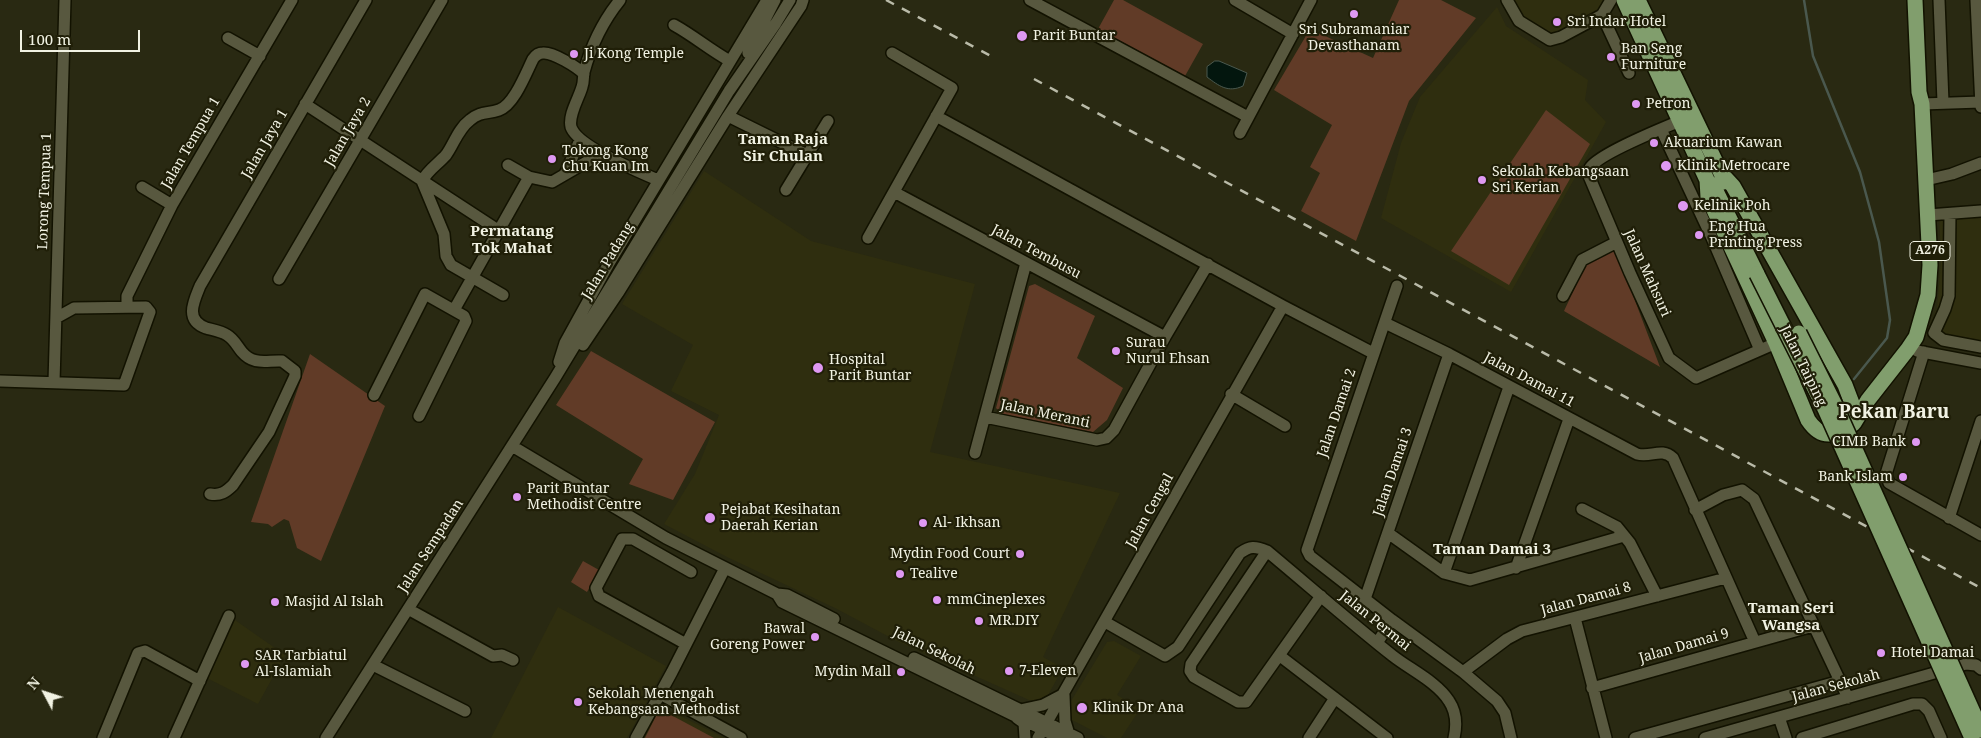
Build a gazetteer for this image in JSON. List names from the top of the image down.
{
  "streets": {
    "main road": ["A276", "Jalan Taiping"],
    "street": [
      "Jalan Jaya 2",
      "Jalan Tempua 1",
      "Jalan Jaya 1",
      "Lorong Tempua 1",
      "Jalan Tembusu",
      "Jalan Padang",
      "Jalan Mahsuri",
      "Jalan Damai 11",
      "Jalan Damai 2",
      "Jalan Meranti",
      "Jalan Damai 3",
      "Jalan Cengal",
      "Jalan Sempadan",
      "Jalan Damai 8",
      "Jalan Permai",
      "Jalan Damai 9",
      "Jalan Sekolah"
    ]
  },
  "crossings": [
    ["Jalan Tembusu", "Jalan Meranti"],
    ["Jalan Padang", "Jalan Sempadan"],
    ["Jalan Padang", "Jalan Sekolah"],
    ["Jalan Damai 11", "Jalan Damai 2"],
    ["Jalan Damai 11", "Jalan Damai 3"],
    ["Jalan Damai 2", "Jalan Damai 3"],
    ["Jalan Cengal", "Jalan Sekolah"],
    ["Jalan Sempadan", "Jalan Sekolah"]
  ],
  "districts": [
    "Taman Raja Sir Chulan",
    "Permatang Tok Mahat",
    "Pekan Baru",
    "Taman Damai 3",
    "Taman Seri Wangsa"
  ],
  "places": [
    "Sri Subramaniar Devasthanam",
    "Sri Indar Hotel",
    "Parit Buntar",
    "Ji Kong Temple",
    "Ban Seng Furniture",
    "Petron",
    "Akuarium Kawan",
    "Tokong Kong Chu Kuan Im",
    "Klinik Metrocare",
    "Sekolah Kebangsaan Sri Kerian",
    "Kelinik Poh",
    "Eng Hua Printing Press",
    "Surau Nurul Ehsan",
    "Hospital Parit Buntar",
    "CIMB Bank",
    "Bank Islam",
    "Parit Buntar Methodist Centre",
    "Pejabat Kesihatan Daerah Kerian",
    "Al- Ikhsan",
    "Mydin Food Court",
    "Tealive",
    "mmCineplexes",
    "Masjid Al Islah",
    "MR.DIY",
    "Bawal Goreng Power",
    "Hotel Damai",
    "SAR Tarbiatul Al-Islamiah",
    "7-Eleven",
    "Mydin Mall",
    "Sekolah Menengah Kebangsaan Methodist",
    "Klinik Dr Ana"
  ],
  "scale_bar": "100 m",
  "north": "top left"
}
